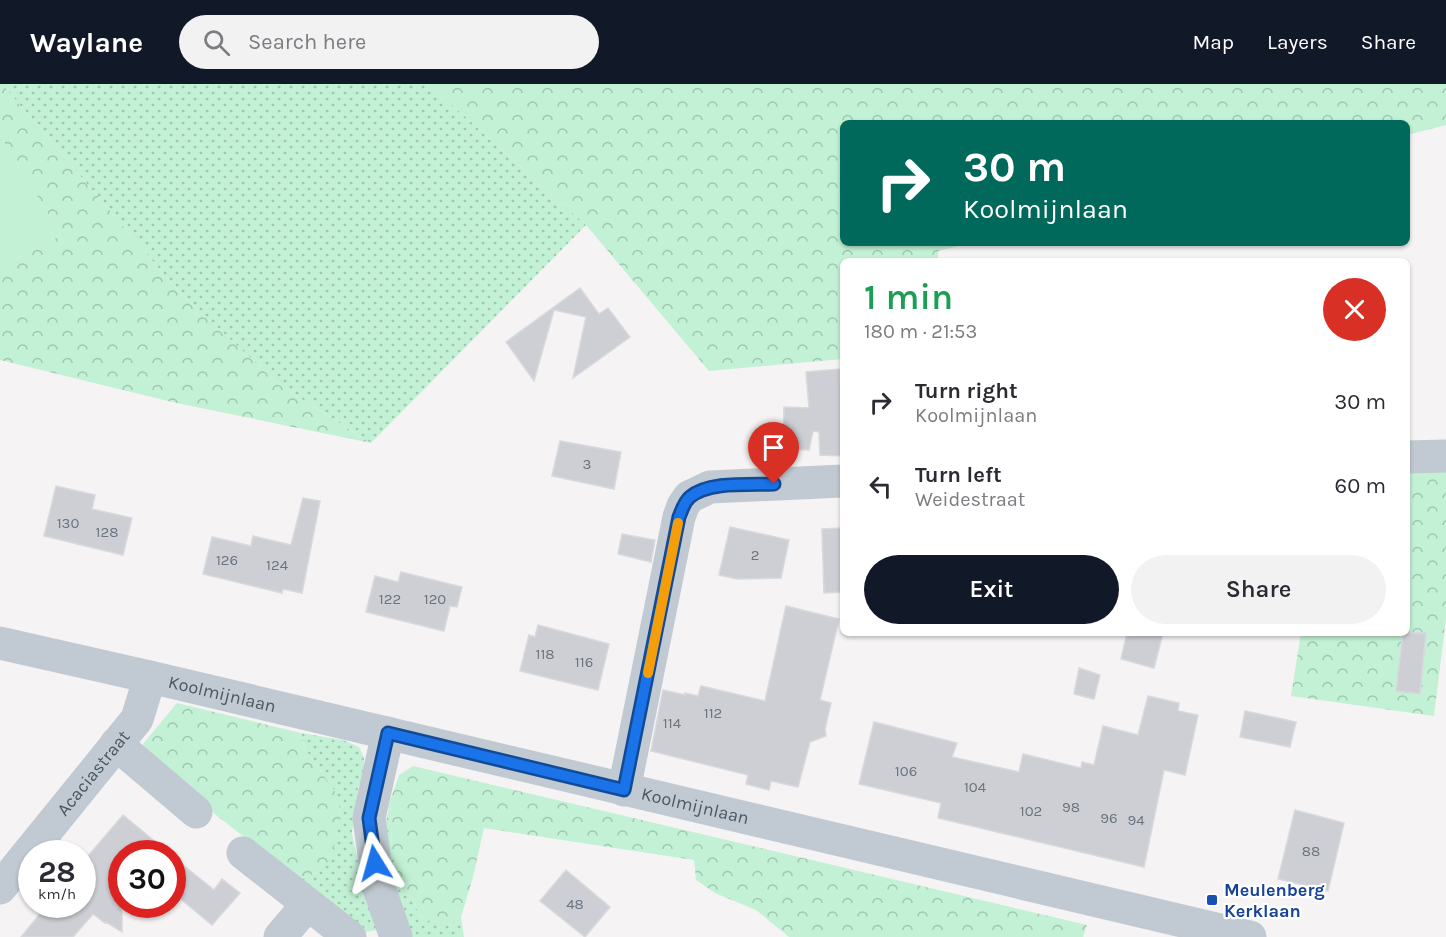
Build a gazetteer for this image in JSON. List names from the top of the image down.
{
  "streets": {
    "street": ["Koolmijnlaan", "Acaciastraat"]
  },
  "crossings": [
    ["Koolmijnlaan", "Acaciastraat"]
  ],
  "places": {
    "transit": ["Meulenberg Kerklaan"]
  },
  "house_numbers": [
    "3",
    "130",
    "128",
    "2",
    "126",
    "124",
    "122",
    "120",
    "118",
    "116",
    "112",
    "114",
    "106",
    "104",
    "98",
    "102",
    "96",
    "94",
    "88",
    "48"
  ],
  "page": {
    "header": "Waylane",
    "search": "Search here",
    "nav": ["Map", "Layers", "Share"],
    "turn": ["30 m", "Koolmijnlaan"],
    "heading": ["1 min", "180 m · 21:53"],
    "list": [
      {
        "name": "Turn right",
        "note": "Koolmijnlaan",
        "value": "30 m"
      },
      {
        "name": "Turn left",
        "note": "Weidestraat",
        "value": "60 m"
      }
    ],
    "buttons": ["Exit", "Share"],
    "speed": "28 km/h",
    "limit": "30"
  }
}
